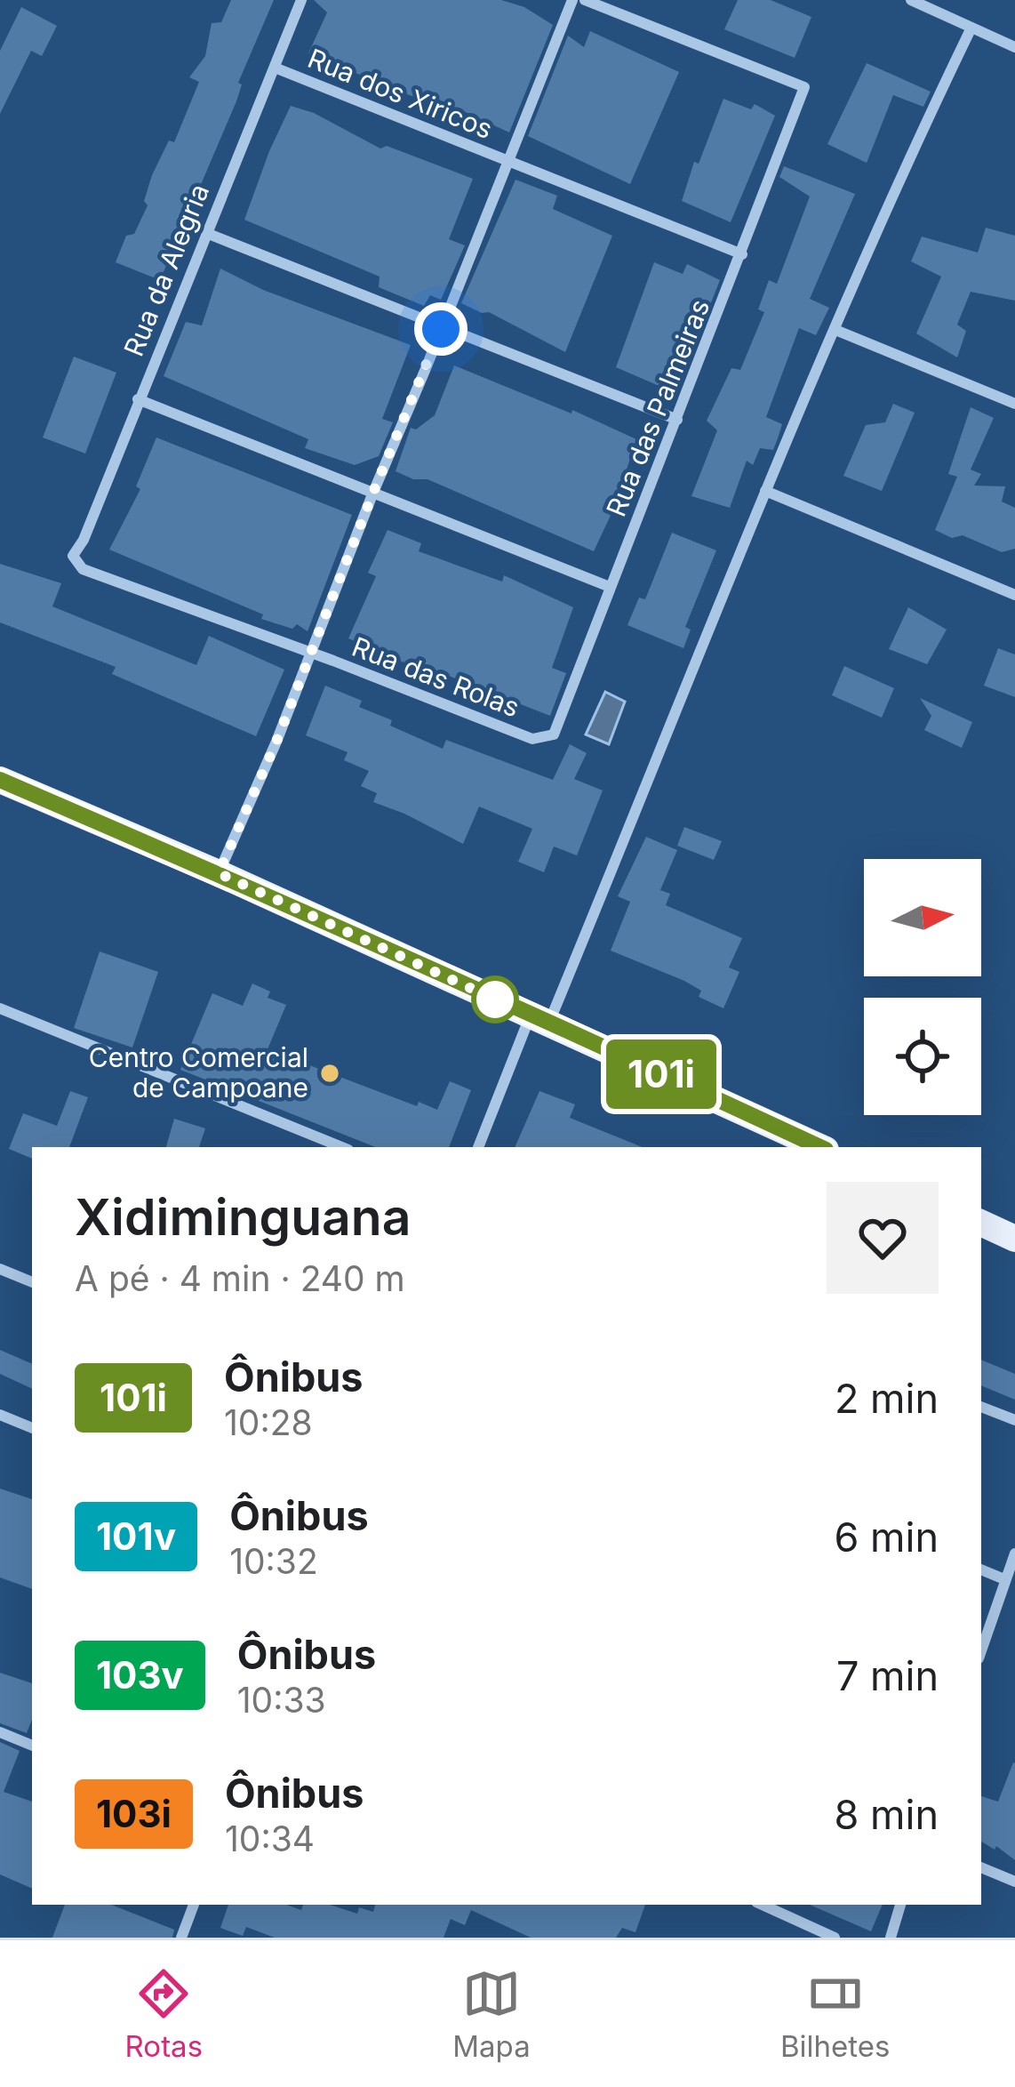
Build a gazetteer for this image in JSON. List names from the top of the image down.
{
  "streets": {
    "street": [
      "Rua dos Xiricos",
      "Rua da Alegria",
      "Rua das Palmeiras",
      "Rua das Rolas"
    ]
  },
  "crossings": [
    ["Rua dos Xiricos", "Rua da Alegria"],
    ["Rua dos Xiricos", "Rua das Palmeiras"],
    ["Rua da Alegria", "Rua das Rolas"],
    ["Rua das Palmeiras", "Rua das Rolas"]
  ],
  "places": ["Centro Comercial de Campoane"],
  "lines": ["bus line 101i"],
  "north": "right",
  "page": {
    "on_map": "101i",
    "heading": ["Xidiminguana", "A pé · 4 min · 240 m"],
    "list": [
      {
        "mark": "101i",
        "name": "Ônibus",
        "note": "10:28",
        "value": "2 min"
      },
      {
        "mark": "101v",
        "name": "Ônibus",
        "note": "10:32",
        "value": "6 min"
      },
      {
        "mark": "103v",
        "name": "Ônibus",
        "note": "10:33",
        "value": "7 min"
      },
      {
        "mark": "103i",
        "name": "Ônibus",
        "note": "10:34",
        "value": "8 min"
      }
    ],
    "tabs": ["Rotas", "Mapa", "Bilhetes"]
  }
}
